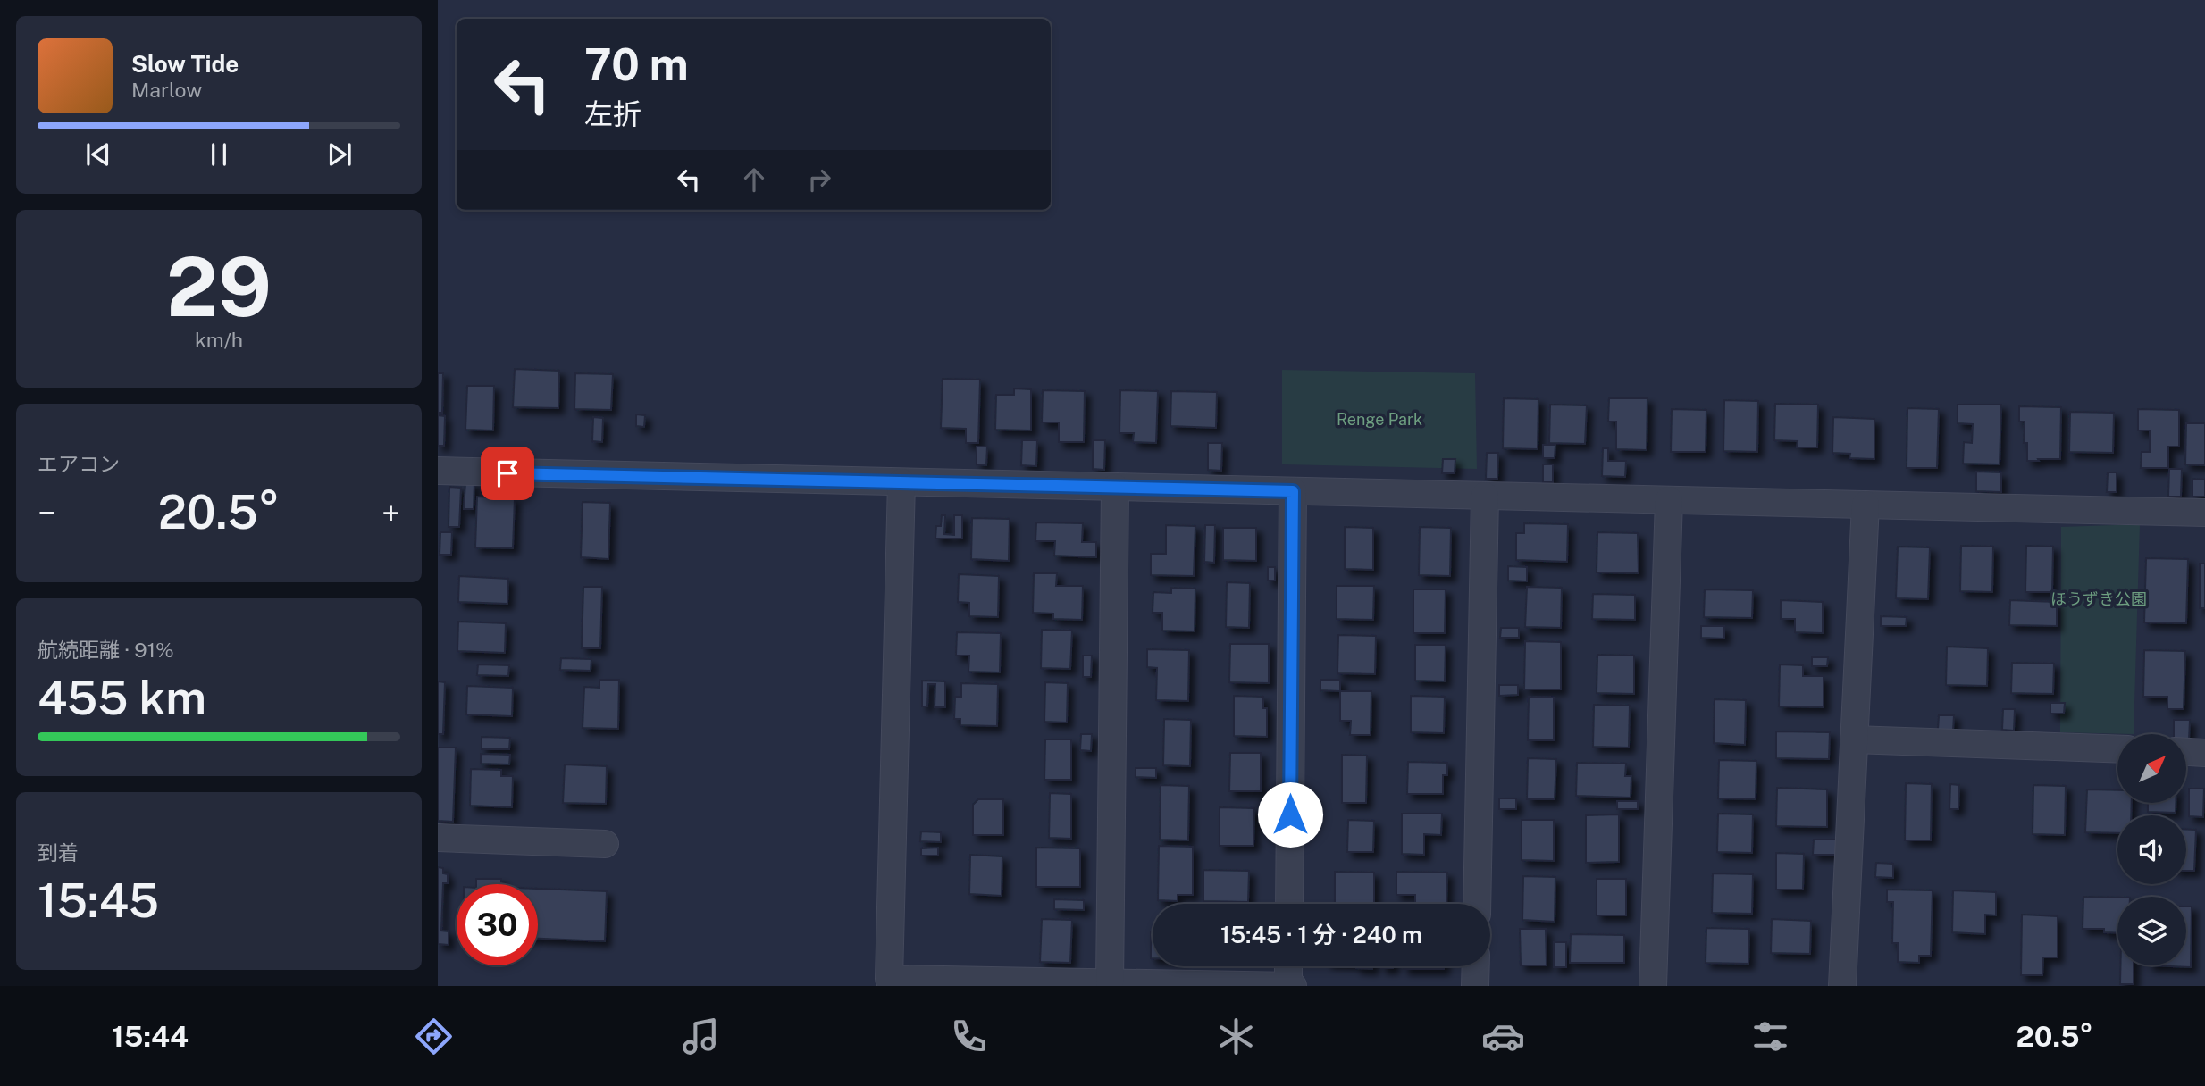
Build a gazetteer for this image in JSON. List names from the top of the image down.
{
  "parks": ["Renge Park", "ほうずき公園"],
  "north": "top right",
  "page": {
    "turn": ["70 m", "左折"],
    "song": ["Slow Tide", "Marlow"],
    "tile": [
      ["29", "km/h"],
      "エアコン",
      ["航続距離 · 91%", "455 km"],
      ["到着", "15:45"]
    ],
    "heat": ["−", "20.5°", "+"],
    "limit": "30",
    "trip": "15:45 · 1 分 · 240 m",
    "tabs": ["15:44", "20.5°"]
  }
}
